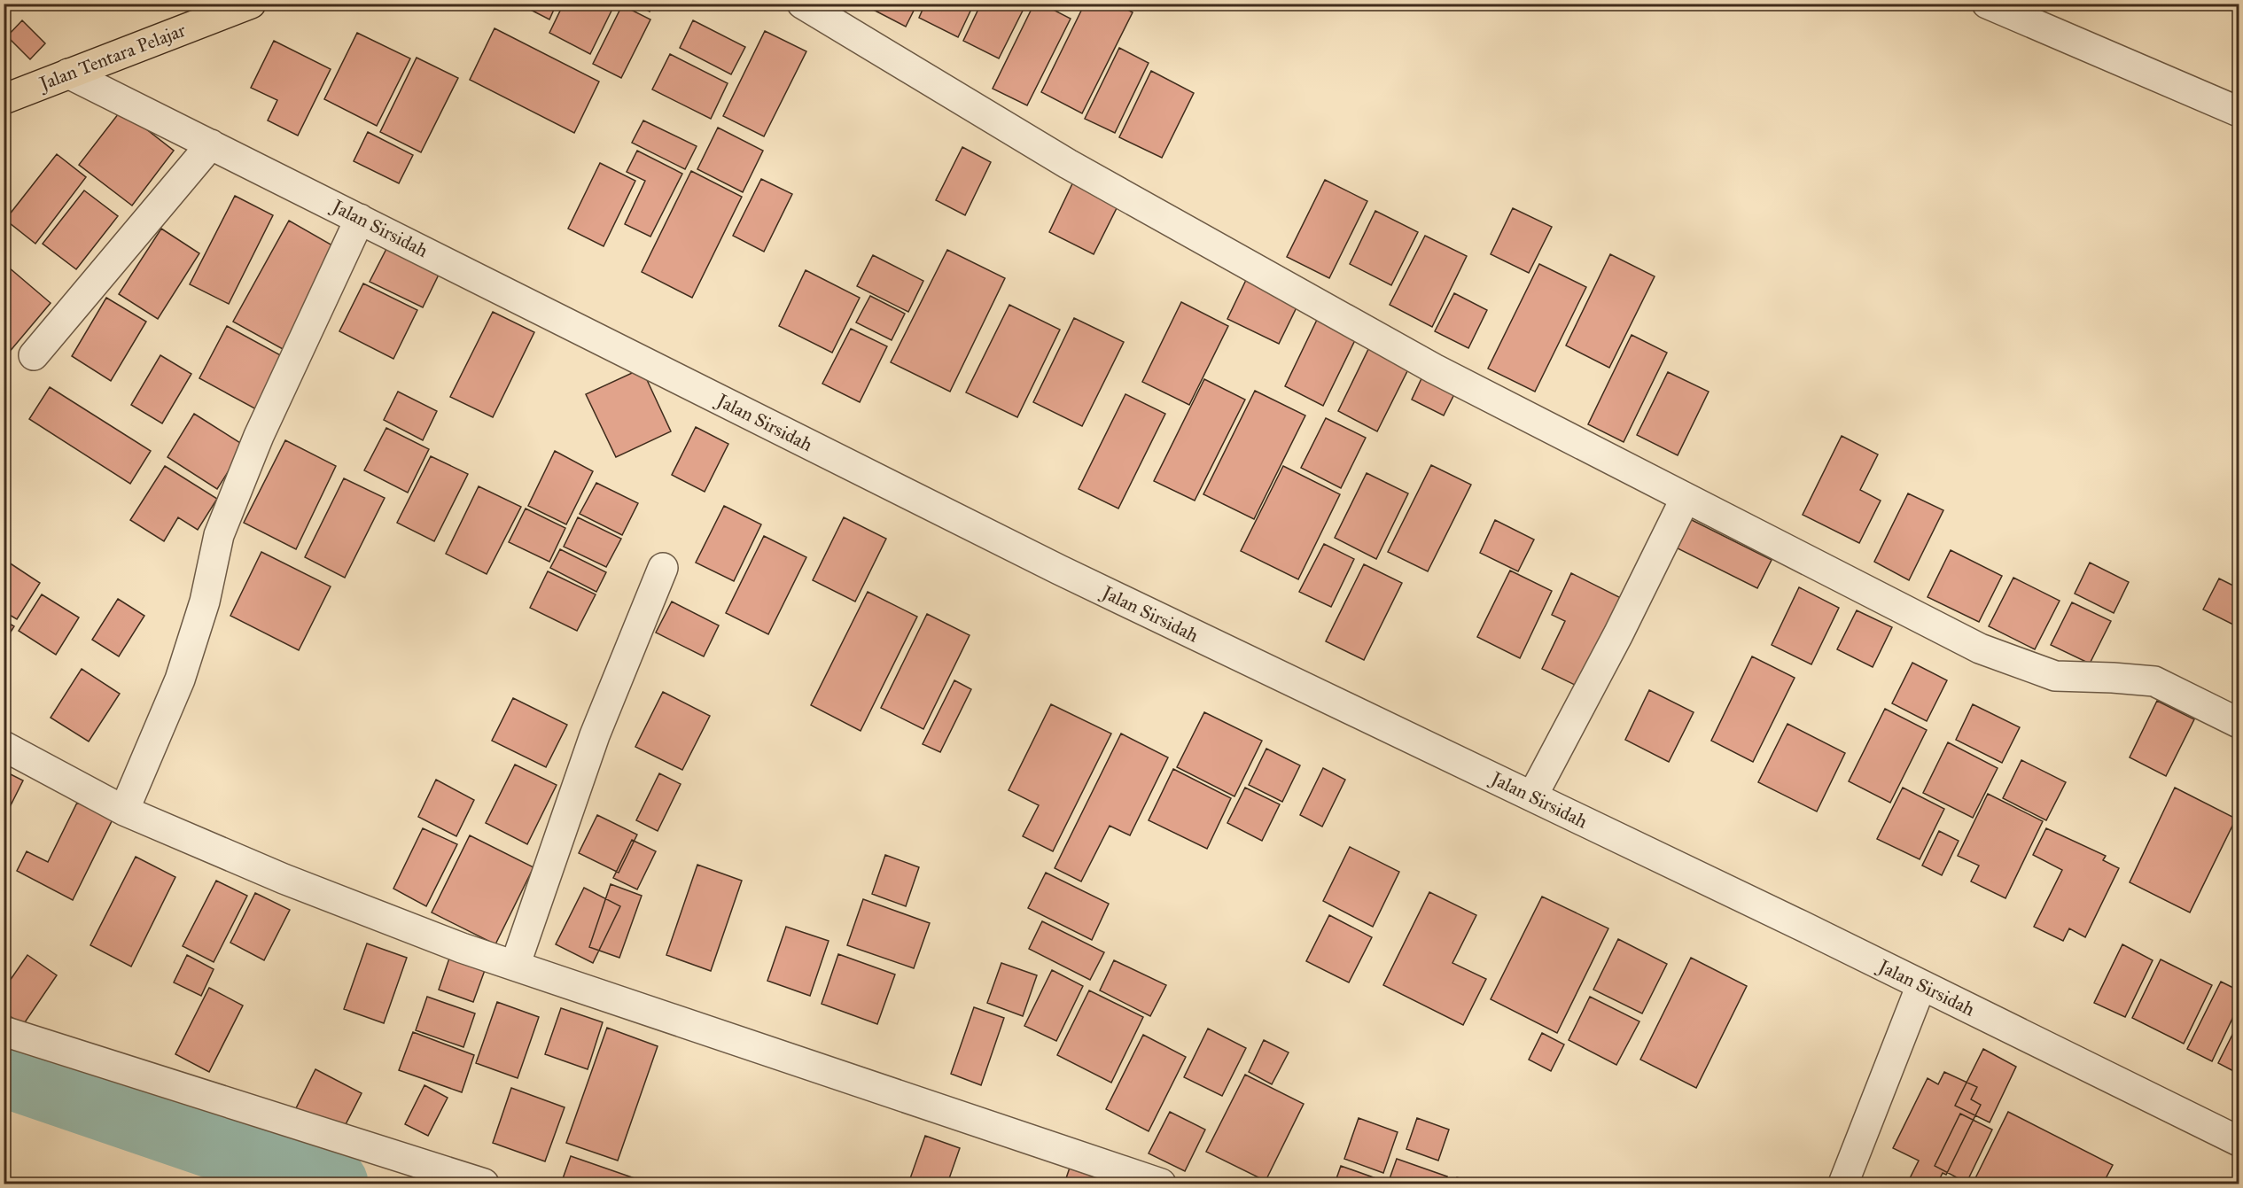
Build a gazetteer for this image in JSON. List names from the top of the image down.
{
  "streets": {
    "highway": ["Jalan Tentara Pelajar"],
    "street": ["Jalan Sirsidah"]
  },
  "crossings": [
    ["Jalan Tentara Pelajar", "Jalan Sirsidah"]
  ]
}
